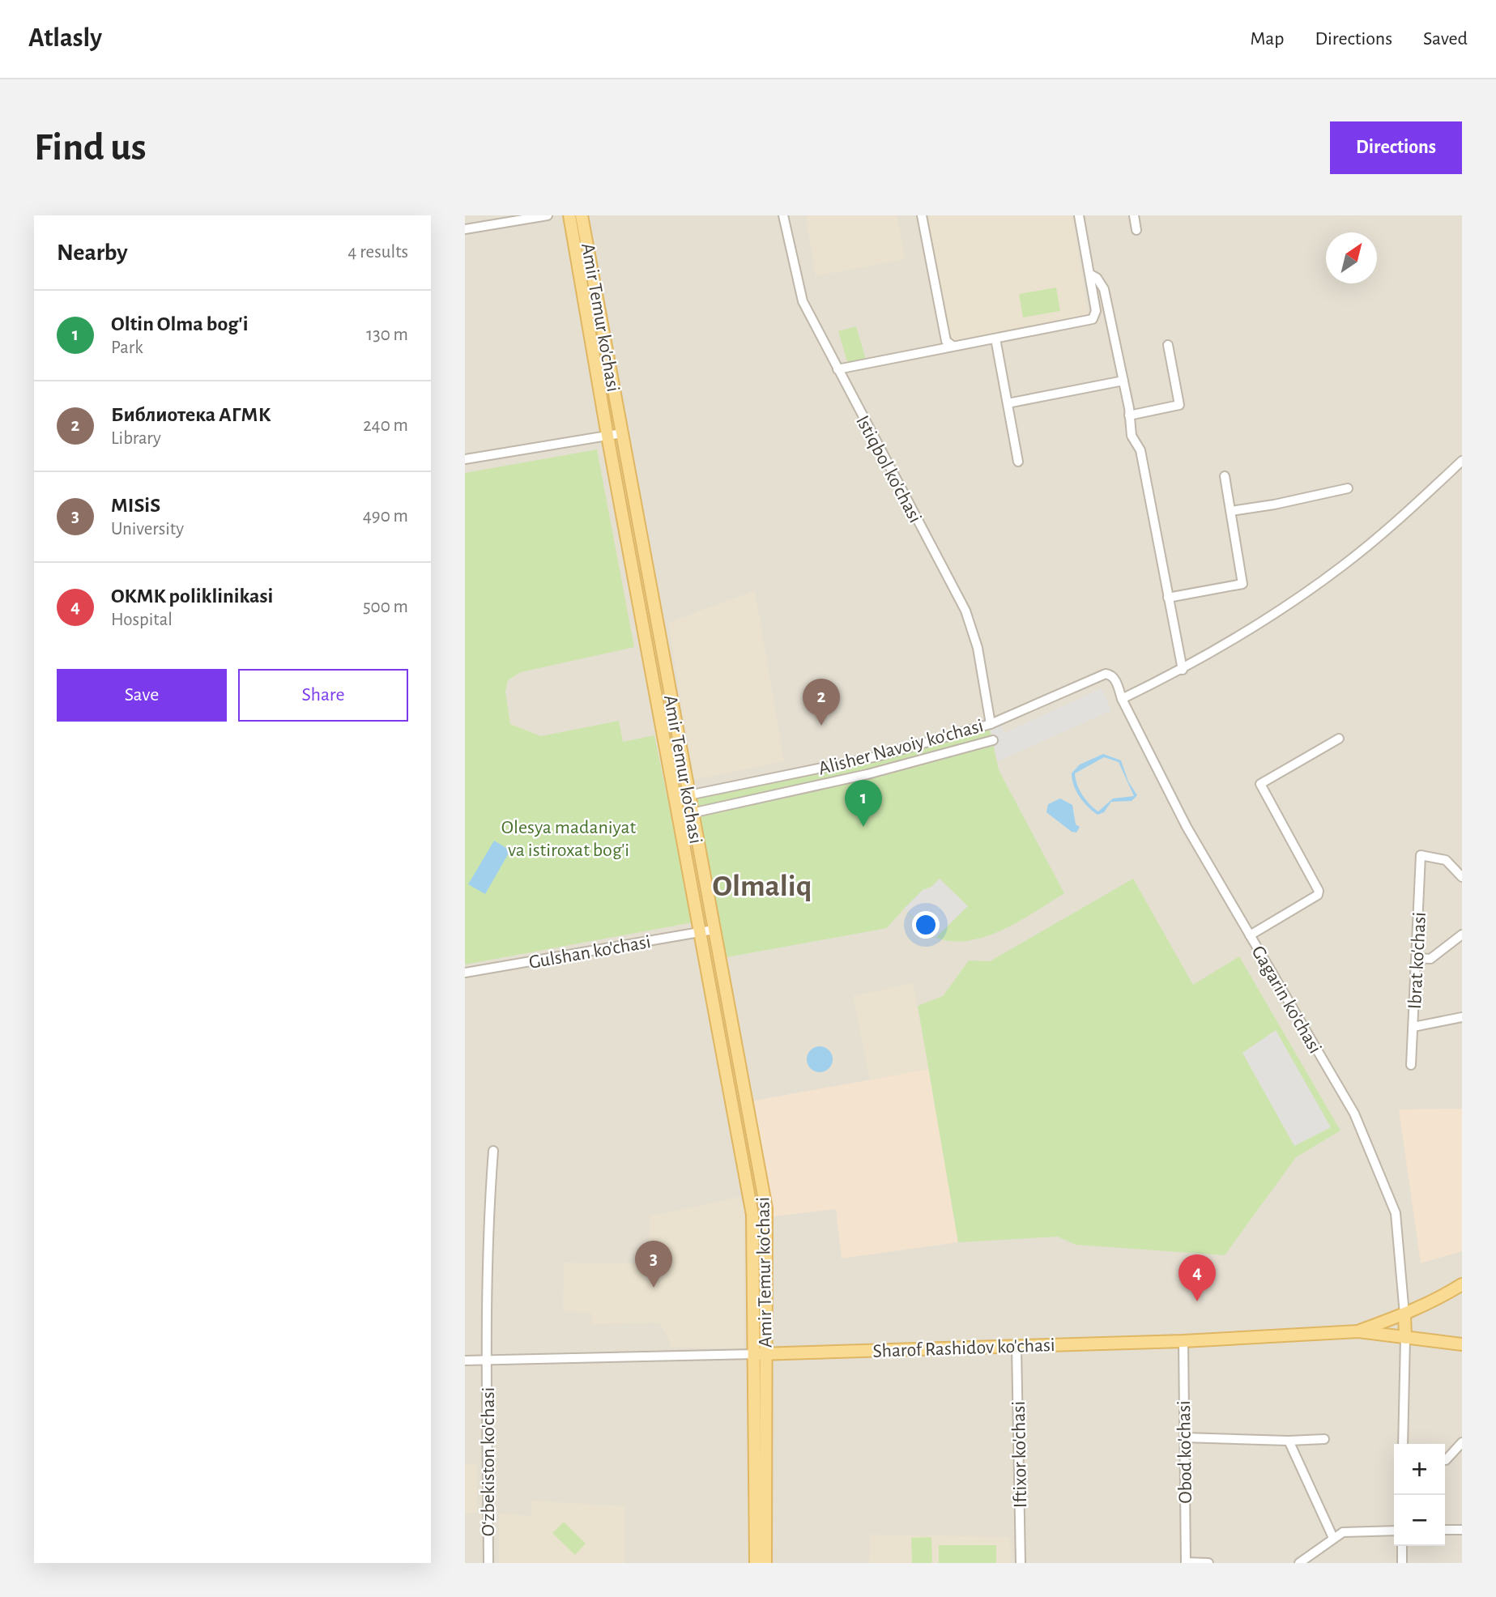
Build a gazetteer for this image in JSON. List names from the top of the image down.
{
  "streets": {
    "main road": ["Amir Temur ko'chasi", "Sharof Rashidov ko'chasi"],
    "street": [
      "Istiqbol ko'chasi",
      "Alisher Navoiy ko'chasi",
      "Gulshan ko'chasi",
      "Ibrat ko'chasi",
      "Gagarin ko'chasi",
      "Obod ko'chasi",
      "Iftixor ko'chasi",
      "O‘zbekiston ko'chasi"
    ]
  },
  "crossings": [
    ["Amir Temur ko'chasi", "Alisher Navoiy ko'chasi"],
    ["Amir Temur ko'chasi", "Gulshan ko'chasi"],
    ["Amir Temur ko'chasi", "Sharof Rashidov ko'chasi"],
    ["Istiqbol ko'chasi", "Alisher Navoiy ko'chasi"],
    ["Alisher Navoiy ko'chasi", "Gagarin ko'chasi"],
    ["Sharof Rashidov ko'chasi", "Obod ko'chasi"],
    ["Sharof Rashidov ko'chasi", "Iftixor ko'chasi"],
    ["Sharof Rashidov ko'chasi", "O‘zbekiston ko'chasi"]
  ],
  "districts": ["Olmaliq"],
  "parks": ["Olesya madaniyat va istiroxat bog'i"],
  "north": "top right",
  "page": {
    "header": "Atlasly",
    "nav": ["Map", "Directions", "Saved"],
    "buttons": [
      "Directions",
      ["Save", "Share"]
    ],
    "title": "Find us",
    "heading": ["Nearby", "4 results"],
    "list": [
      {
        "mark": "1",
        "name": "Oltin Olma bog'i",
        "note": "Park",
        "value": "130 m"
      },
      {
        "mark": "2",
        "name": "Библиотека АГМК",
        "note": "Library",
        "value": "240 m"
      },
      {
        "mark": "3",
        "name": "MISiS",
        "note": "University",
        "value": "490 m"
      },
      {
        "mark": "4",
        "name": "OKMK poliklinikasi",
        "note": "Hospital",
        "value": "500 m"
      }
    ],
    "pins": [
      "2",
      "1",
      "3",
      "4"
    ],
    "map_buttons": ["+", "−"]
  }
}
